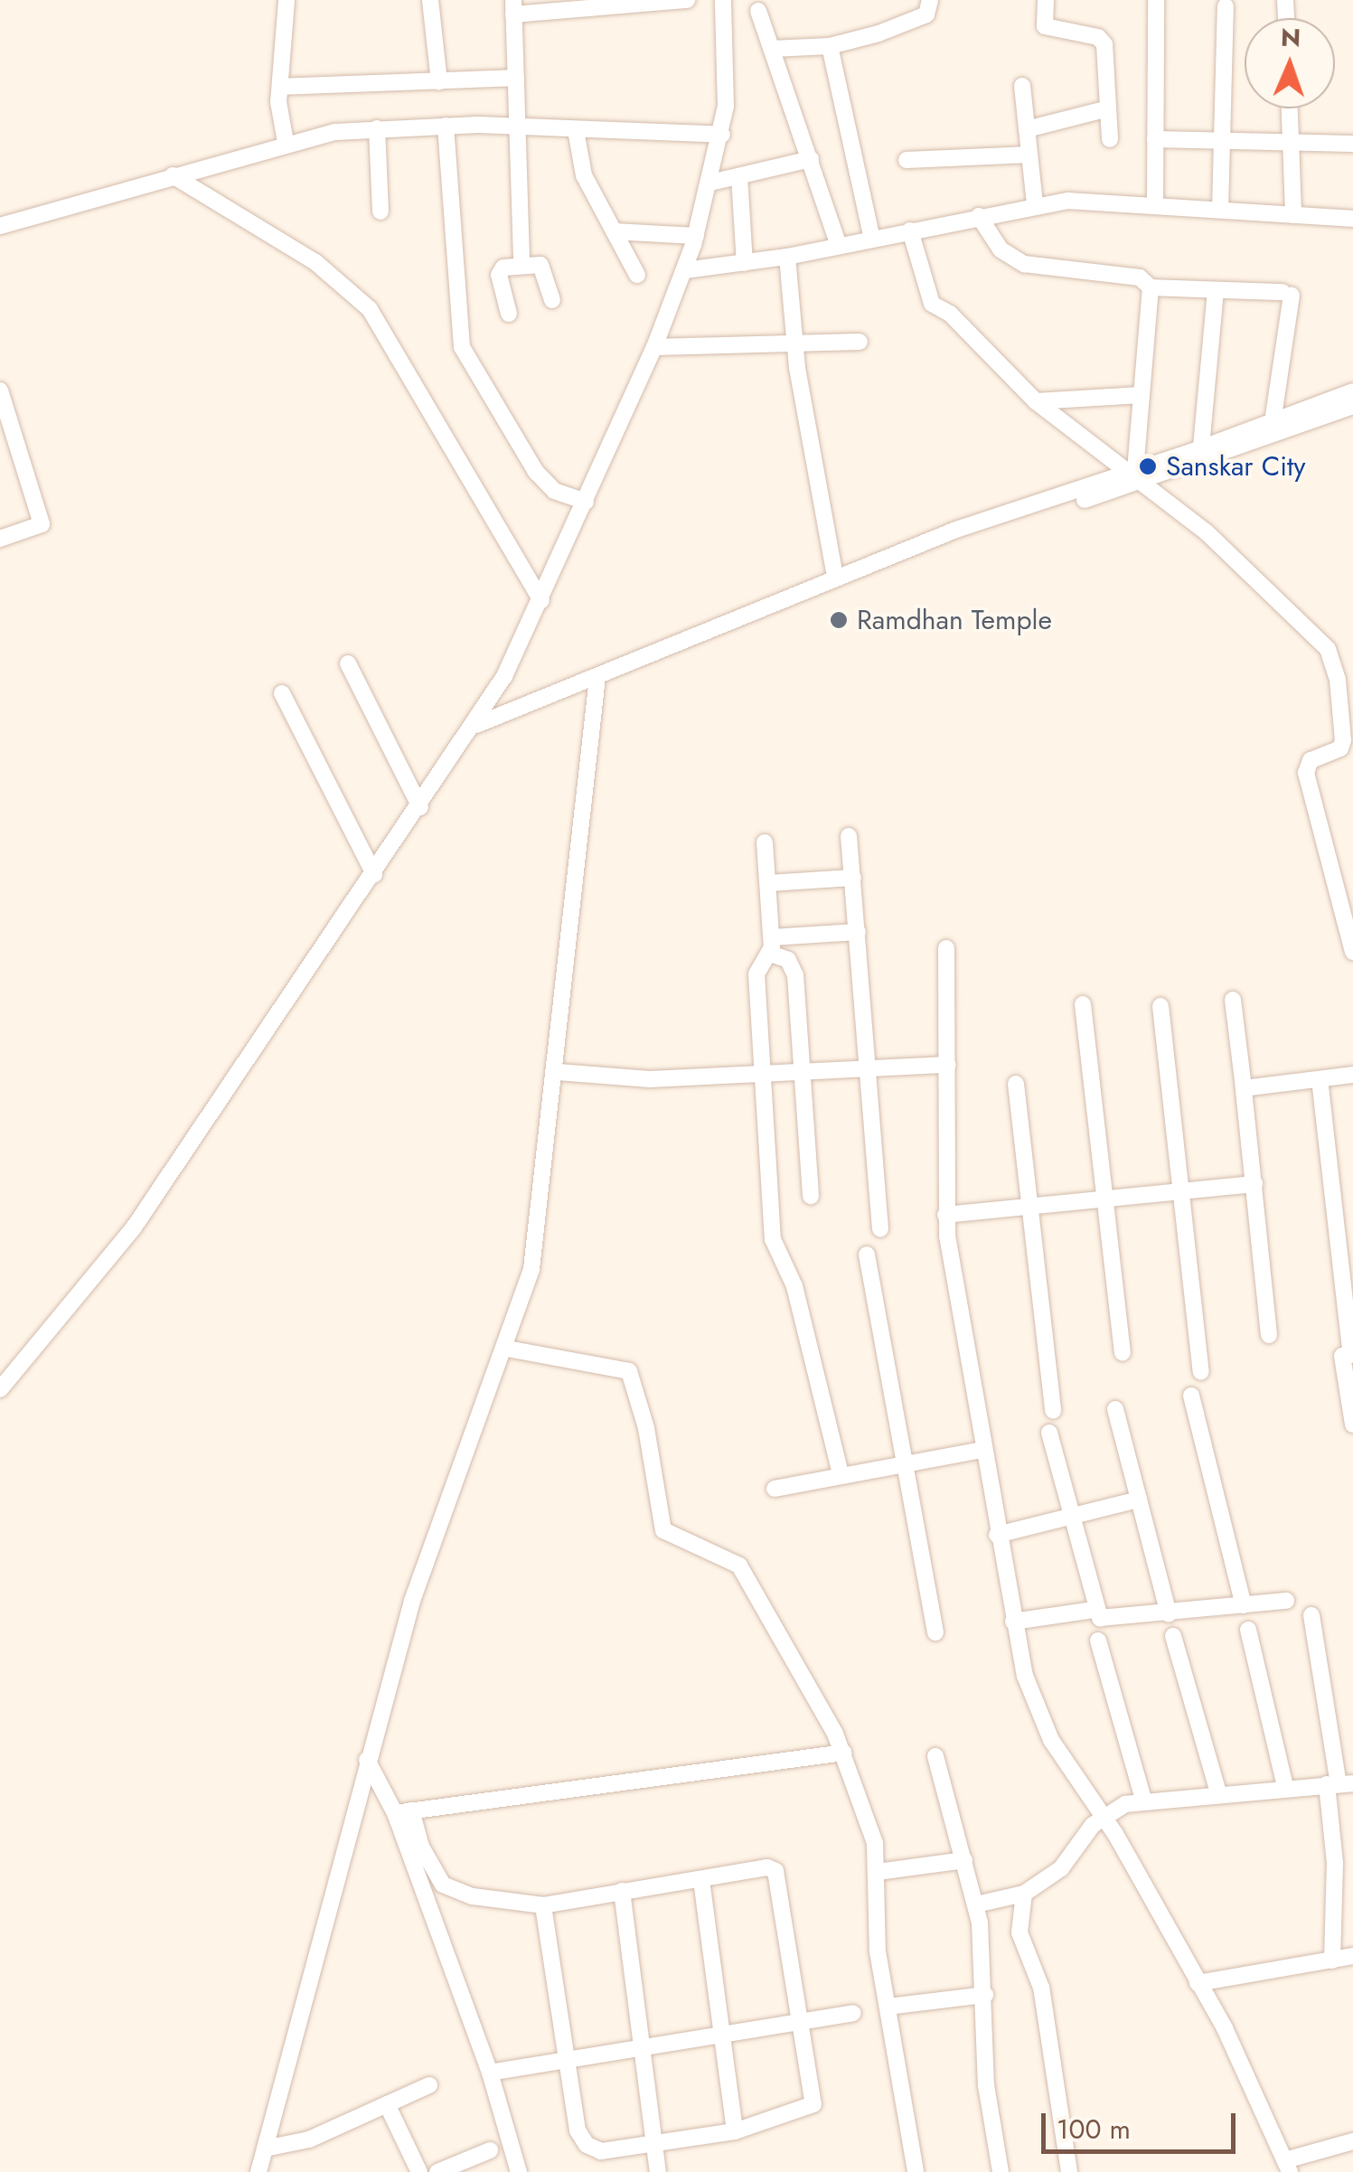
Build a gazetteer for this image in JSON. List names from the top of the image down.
{
  "places": ["Sanskar City", "Ramdhan Temple"],
  "scale_bar": "100 m",
  "north": "top"
}
